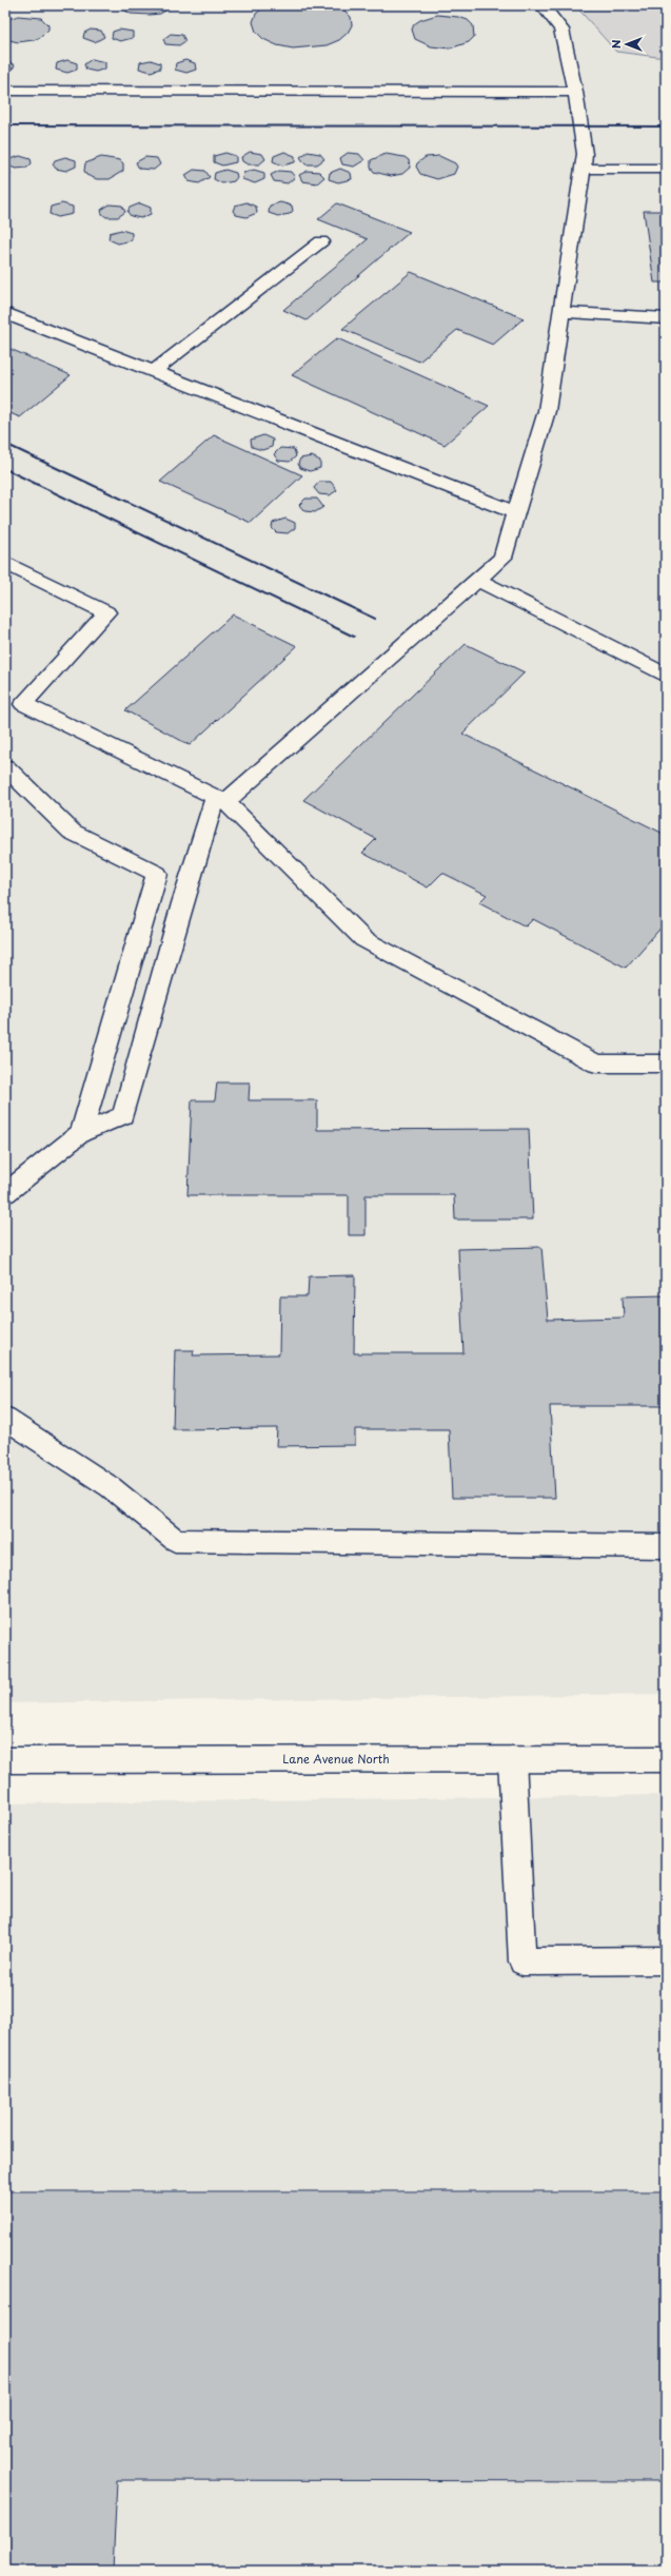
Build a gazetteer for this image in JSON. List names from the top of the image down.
{
  "streets": {
    "main road": ["Lane Avenue North"]
  },
  "north": "left"
}
